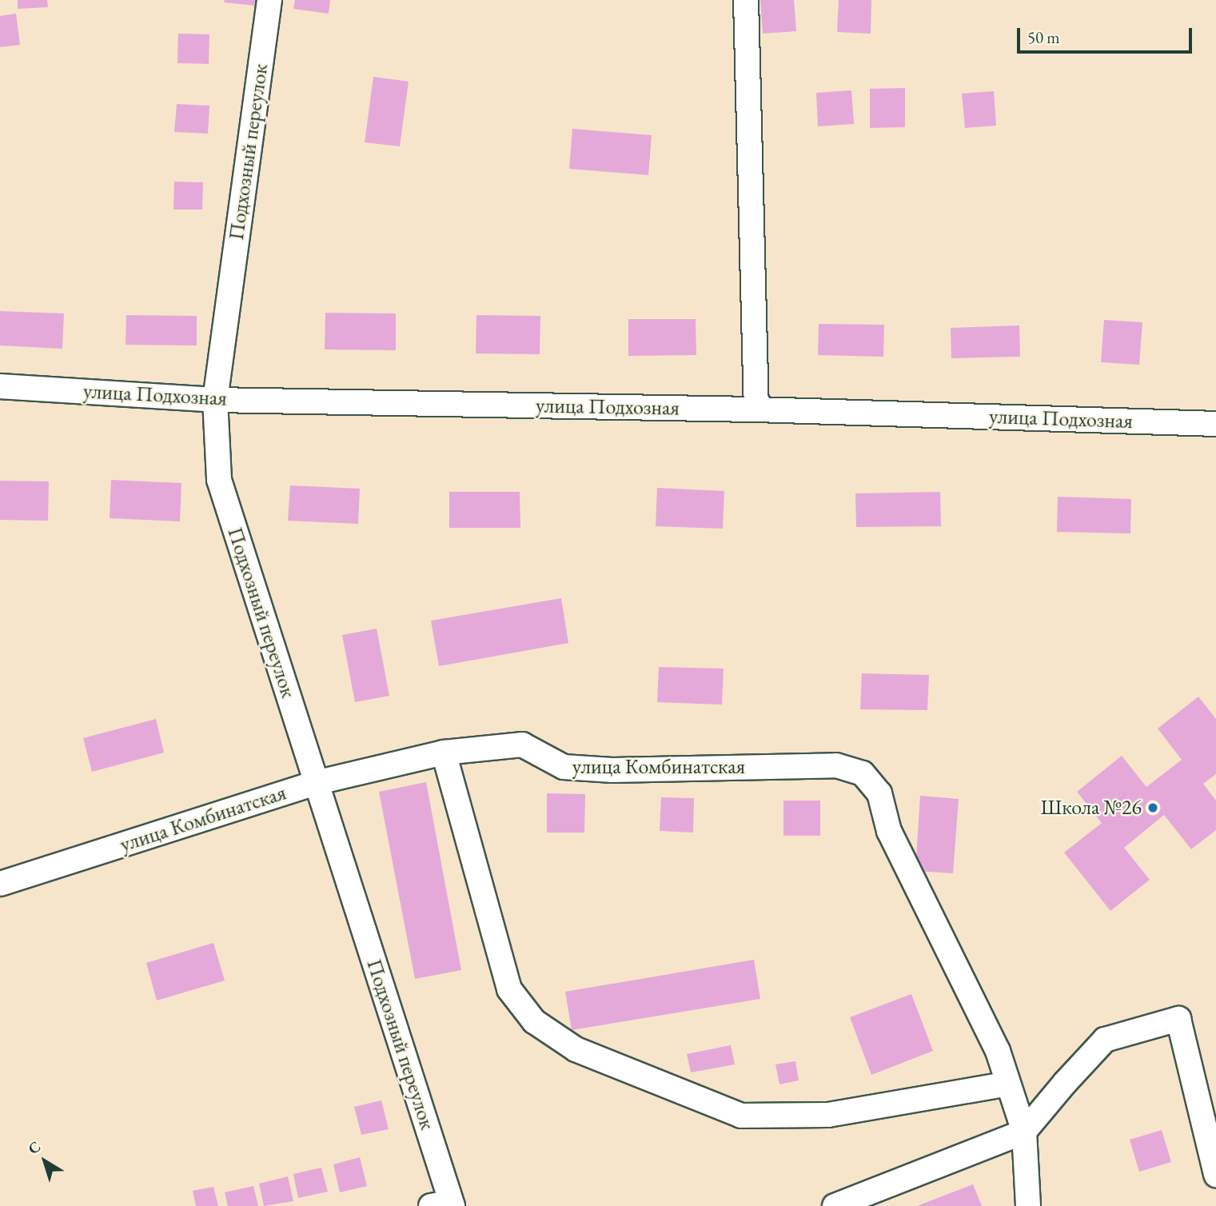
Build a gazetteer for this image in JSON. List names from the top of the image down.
{
  "streets": {
    "street": ["Подхозный переулок", "улица Подхозная", "улица Комбинатская"]
  },
  "crossings": [
    ["Подхозный переулок", "улица Подхозная"],
    ["Подхозный переулок", "улица Комбинатская"]
  ],
  "places": ["Школа №26"],
  "scale_bar": "50 m",
  "north": "top left"
}
